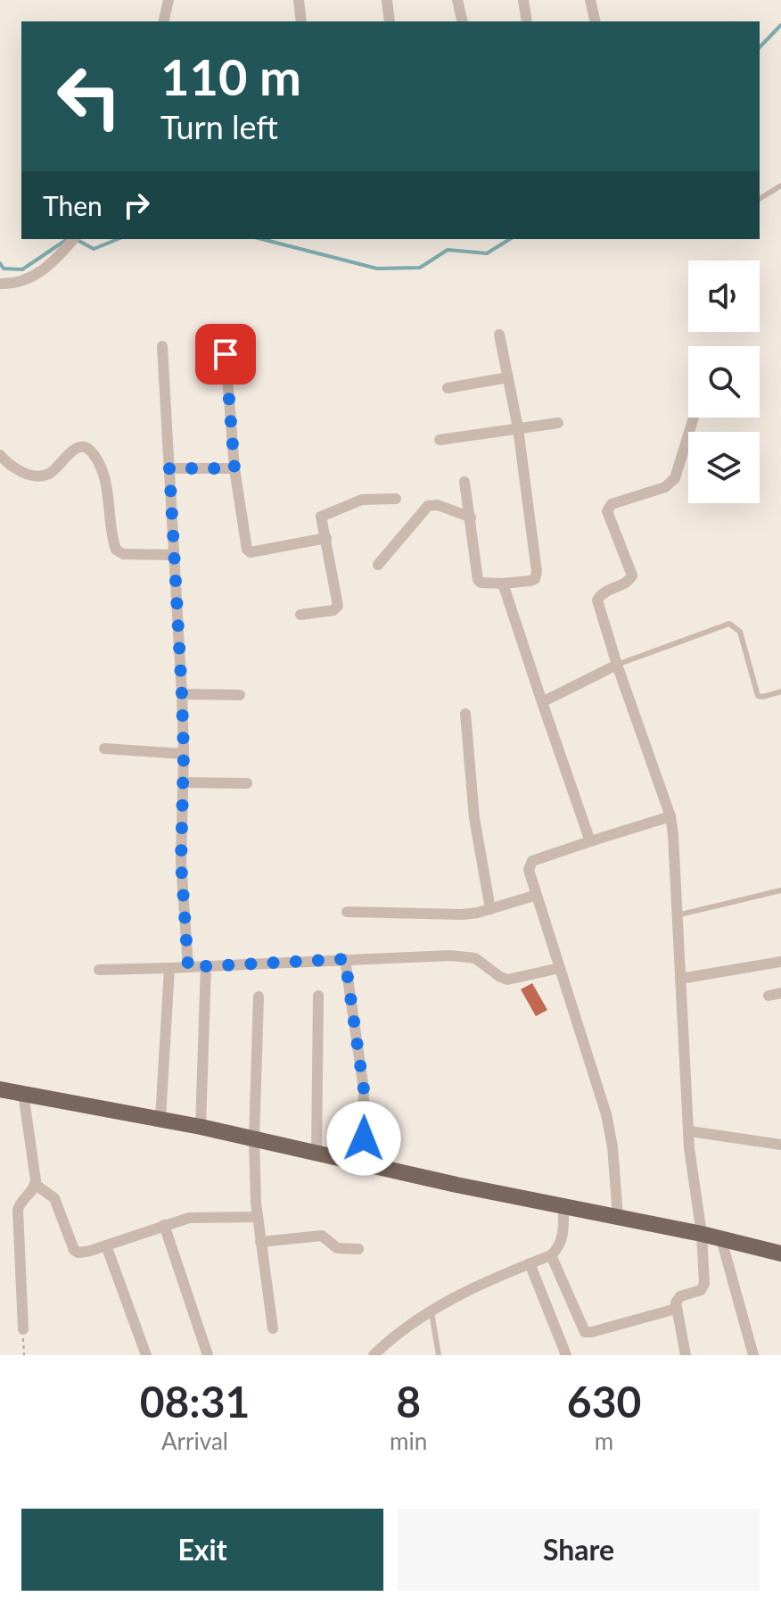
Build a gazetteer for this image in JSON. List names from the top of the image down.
{
  "page": {
    "turn": ["110 m", "Turn left"],
    "then": "Then",
    "eta": [
      "08:31",
      "Arrival",
      "8",
      "min",
      "630",
      "m"
    ],
    "buttons": ["Exit", "Share"]
  }
}
